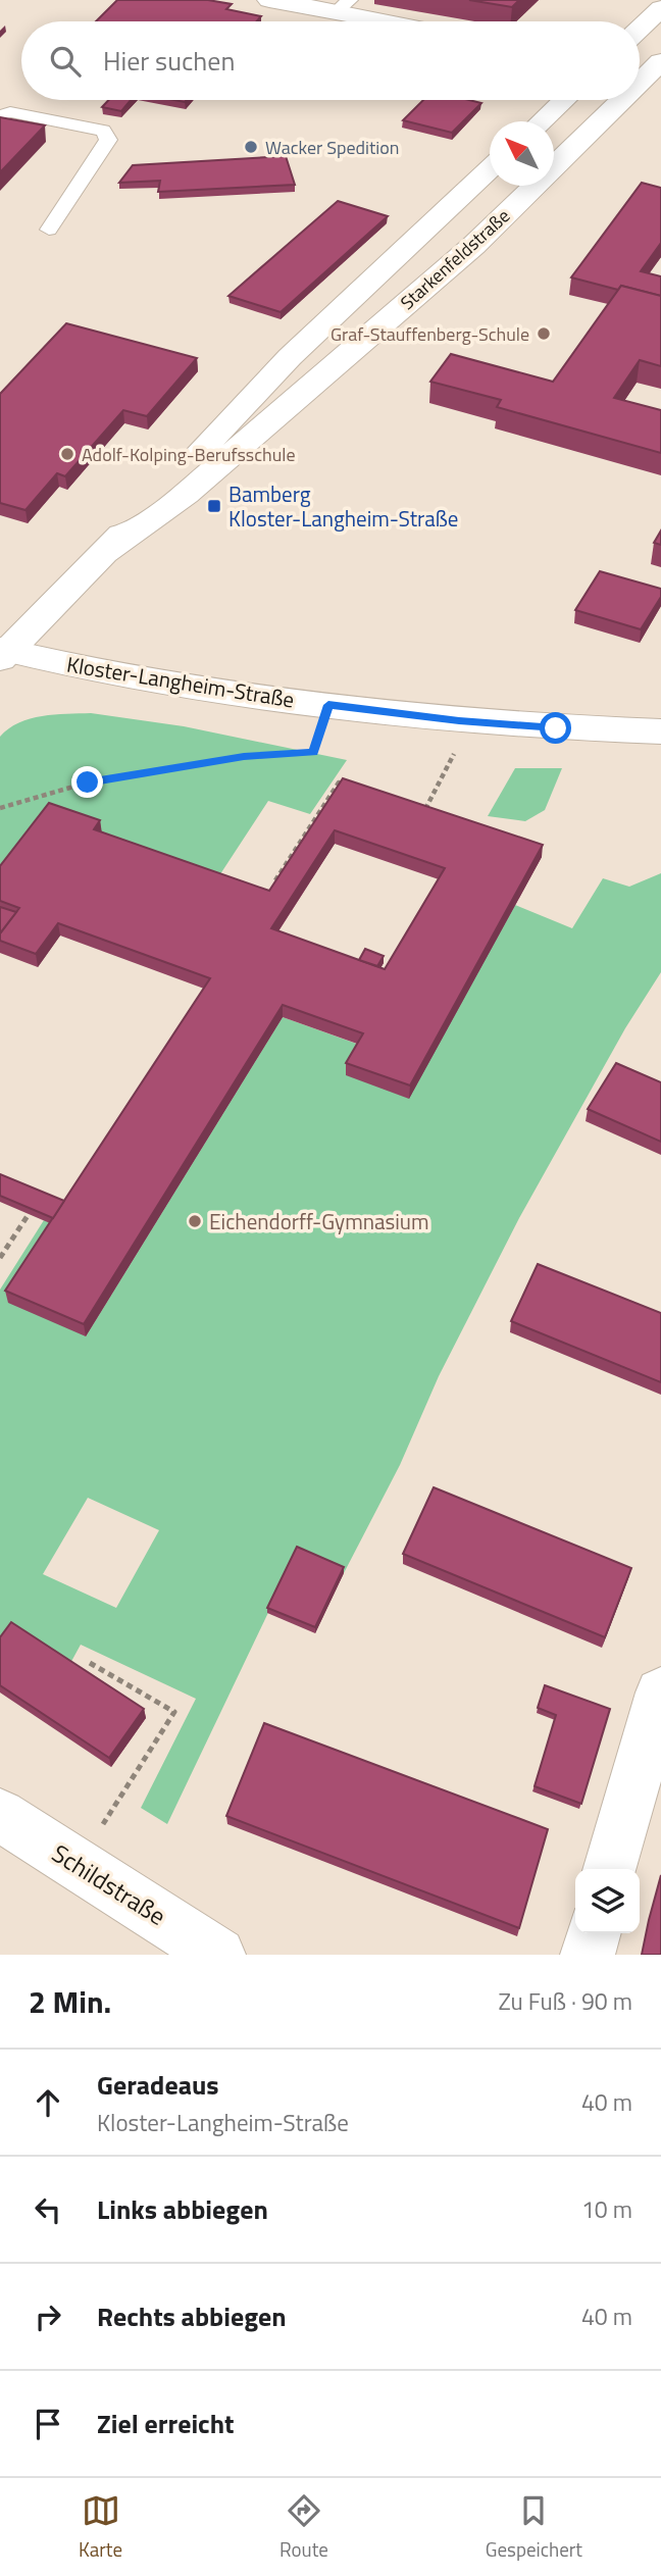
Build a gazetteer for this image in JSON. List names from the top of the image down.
{
  "streets": {
    "street": ["Starkenfeldstraße", "Kloster-Langheim-Straße", "Schildstraße"]
  },
  "crossings": [
    ["Starkenfeldstraße", "Kloster-Langheim-Straße"]
  ],
  "places": {
    "other": [
      "Wacker Spedition",
      "Graf-Stauffenberg-Schule",
      "Adolf-Kolping-Berufsschule",
      "Eichendorff-Gymnasium"
    ],
    "transit": ["Bamberg Kloster-Langheim-Straße"]
  },
  "north": "top left",
  "page": {
    "search": "Hier suchen",
    "heading": ["2 Min.", "Zu Fuß · 90 m"],
    "list": [
      ["Geradeaus", "Kloster-Langheim-Straße", "40 m"],
      ["Links abbiegen", "10 m"],
      ["Rechts abbiegen", "40 m"],
      "Ziel erreicht"
    ],
    "nav": ["Karte", "Route", "Gespeichert"]
  }
}
